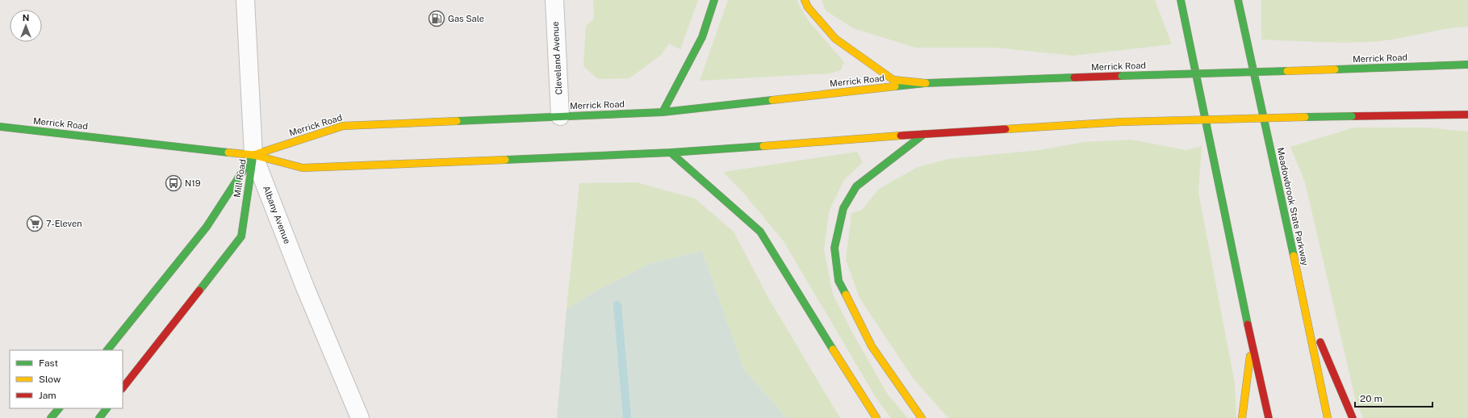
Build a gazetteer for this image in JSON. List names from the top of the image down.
{
  "streets": {
    "main road": ["Merrick Road", "Mill Road", "Meadowbrook State Parkway"],
    "street": ["Cleveland Avenue", "Albany Avenue"]
  },
  "crossings": [
    ["Cleveland Avenue", "Merrick Road"],
    ["Merrick Road", "Mill Road"],
    ["Merrick Road", "Albany Avenue"],
    ["Mill Road", "Albany Avenue"]
  ],
  "places": {
    "fuel station": ["Gas Sale"],
    "bus stop": ["N19"],
    "supermarket": ["7-Eleven"]
  },
  "legend": ["Fast", "Slow", "Jam"],
  "scale_bar": "20 m",
  "north": "top"
}
